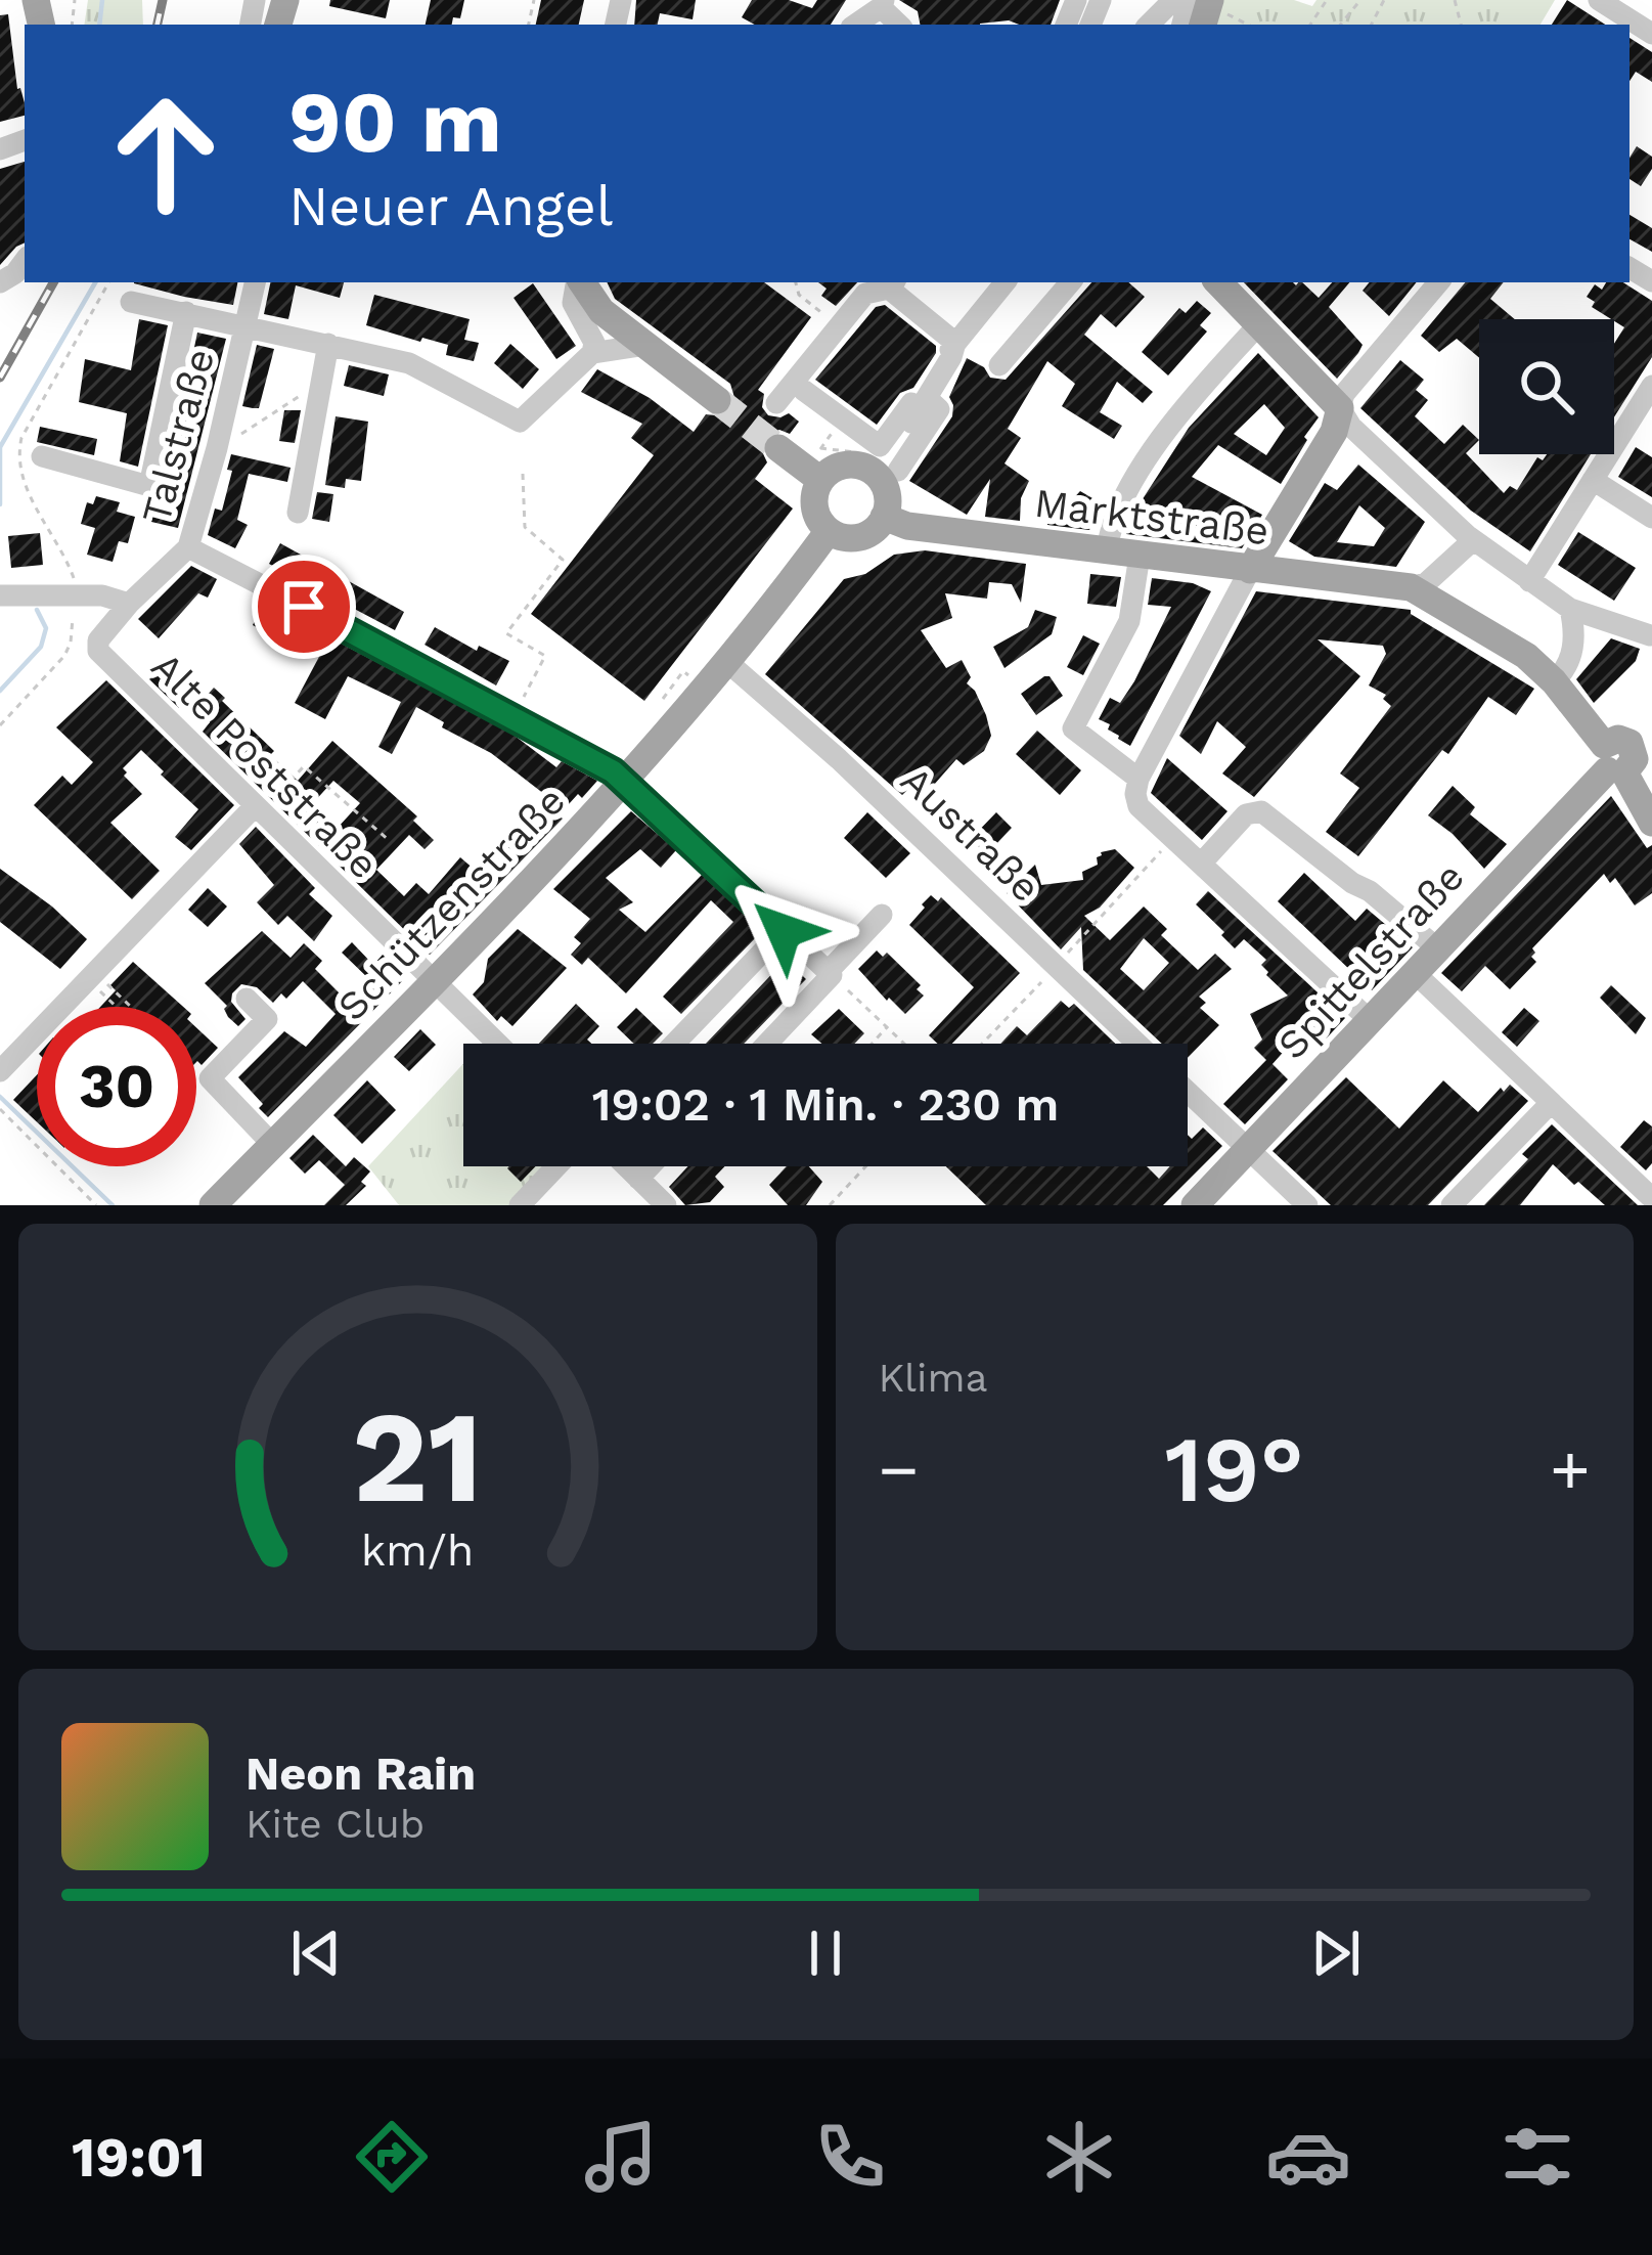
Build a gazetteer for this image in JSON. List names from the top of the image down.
{
  "streets": {
    "main road": ["Marktstraße", "Schützenstraße", "Spittelstraße"],
    "street": ["Talstraße", "Alte Poststraße", "Austraße"]
  },
  "crossings": [
    ["Talstraße", "Alte Poststraße"],
    ["Marktstraße", "Schützenstraße"],
    ["Alte Poststraße", "Schützenstraße"],
    ["Austraße", "Schützenstraße"],
    ["Austraße", "Spittelstraße"]
  ],
  "page": {
    "turn": ["90 m", "Neuer Angel"],
    "limit": "30",
    "trip": "19:02 · 1 Min. · 230 m",
    "tile": "Klima",
    "heat": ["−", "19°", "+"],
    "song": ["Neon Rain", "Kite Club"],
    "tabs": "19:01",
    "gauge": ["21", "km/h"]
  }
}
